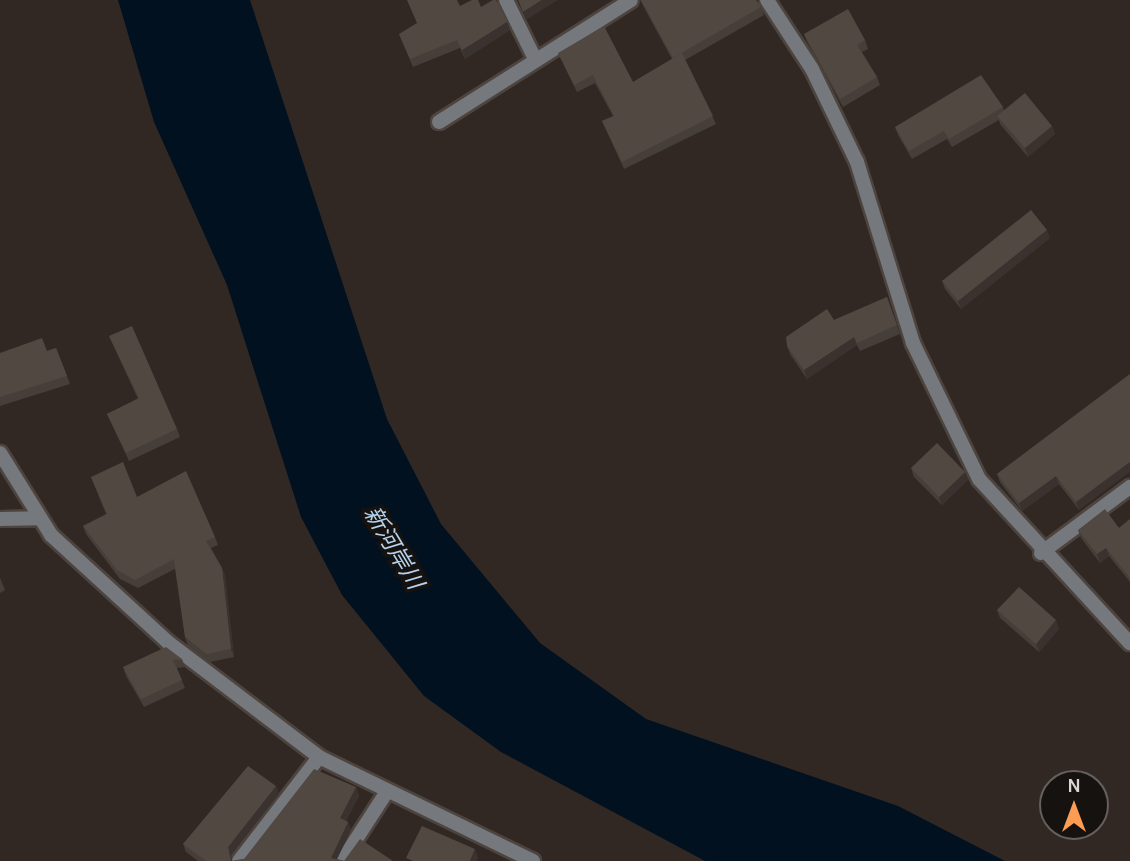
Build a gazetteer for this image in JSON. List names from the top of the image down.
{
  "water": ["新河岸川"],
  "north": "top"
}
